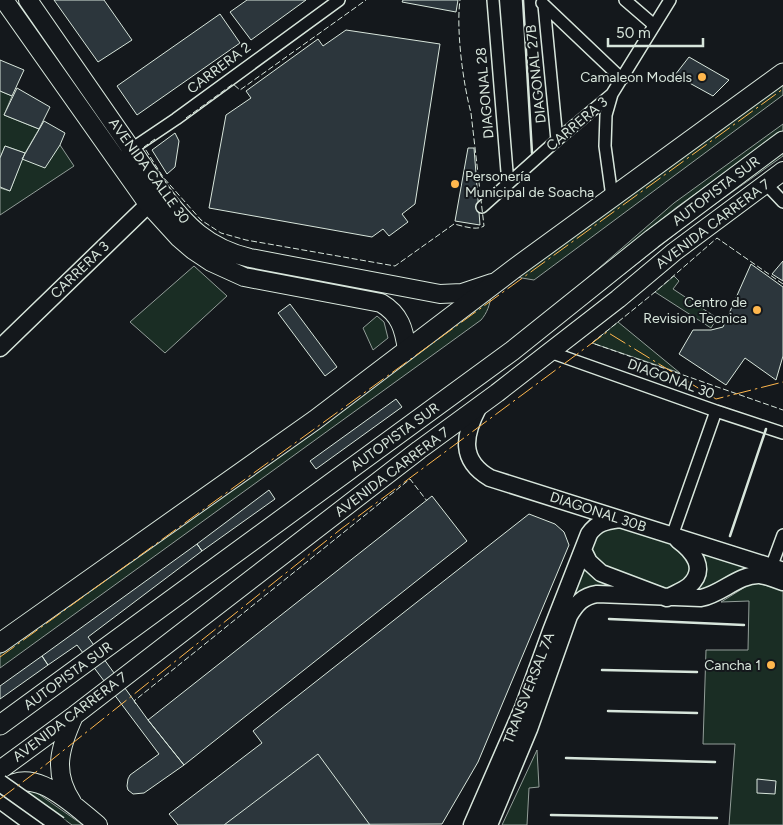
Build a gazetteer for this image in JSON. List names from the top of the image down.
{
  "streets": {
    "highway": ["AUTOPISTA SUR"],
    "main road": [
      "CARRERA 3",
      "AVENIDA CALLE 30",
      "AVENIDA CARRERA 7",
      "DIAGONAL 30B",
      "TRANSVERSAL 7A"
    ],
    "street": [
      "CARRERA 2",
      "DIAGONAL 27B",
      "DIAGONAL 28",
      "DIAGONAL 30"
    ]
  },
  "crossings": [
    ["CARRERA 2", "AVENIDA CALLE 30"],
    ["DIAGONAL 27B", "CARRERA 3"],
    ["DIAGONAL 28", "CARRERA 3"],
    ["CARRERA 3", "AVENIDA CALLE 30"],
    ["AVENIDA CARRERA 7", "DIAGONAL 30"],
    ["AVENIDA CARRERA 7", "DIAGONAL 30B"],
    ["DIAGONAL 30B", "TRANSVERSAL 7A"]
  ],
  "places": [
    "Camaleon Models",
    "Personería Municipal de Soacha",
    "Centro de Revision Tecnica",
    "Cancha 1"
  ],
  "scale_bar": "50 m"
}
